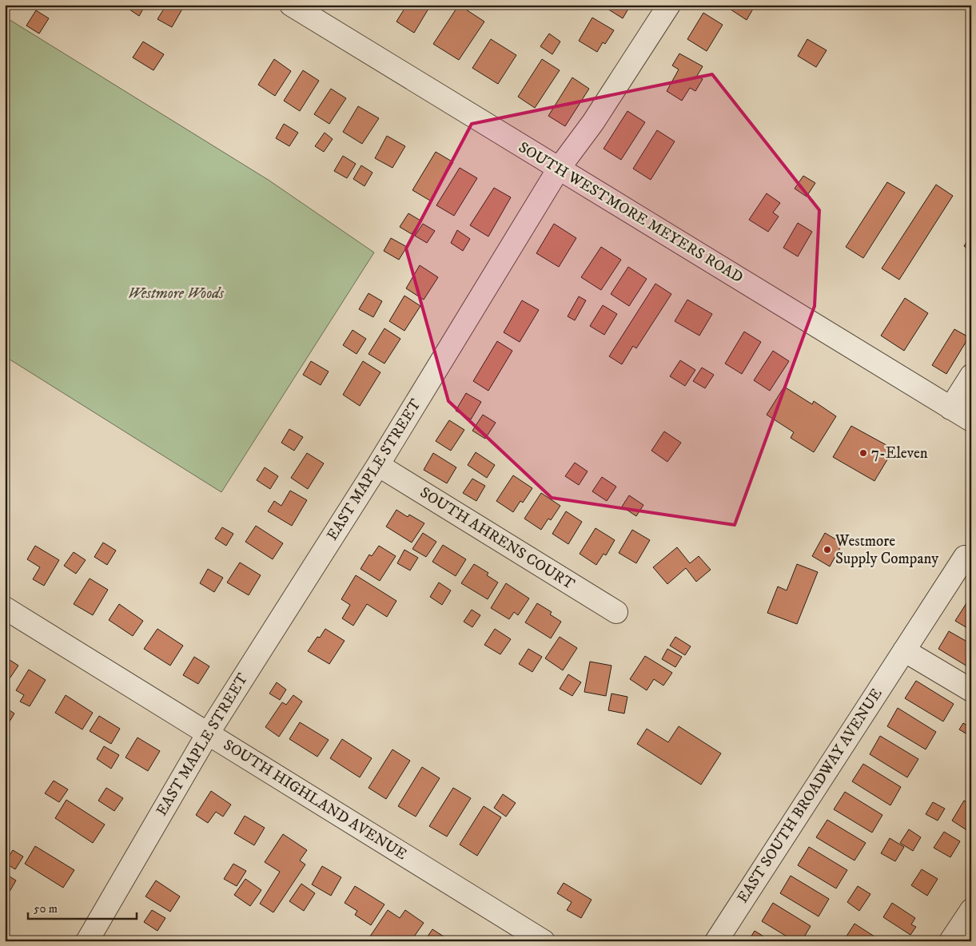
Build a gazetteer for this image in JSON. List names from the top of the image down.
{
  "streets": {
    "street": [
      "SOUTH WESTMORE MEYERS ROAD",
      "EAST MAPLE STREET",
      "SOUTH AHRENS COURT",
      "EAST SOUTH BROADWAY AVENUE",
      "SOUTH HIGHLAND AVENUE"
    ]
  },
  "crossings": [
    ["SOUTH WESTMORE MEYERS ROAD", "EAST MAPLE STREET"],
    ["EAST MAPLE STREET", "SOUTH AHRENS COURT"],
    ["EAST MAPLE STREET", "SOUTH HIGHLAND AVENUE"]
  ],
  "parks": ["Westmore Woods"],
  "places": ["7-Eleven", "Westmore Supply Company"],
  "scale_bar": "50 m"
}
